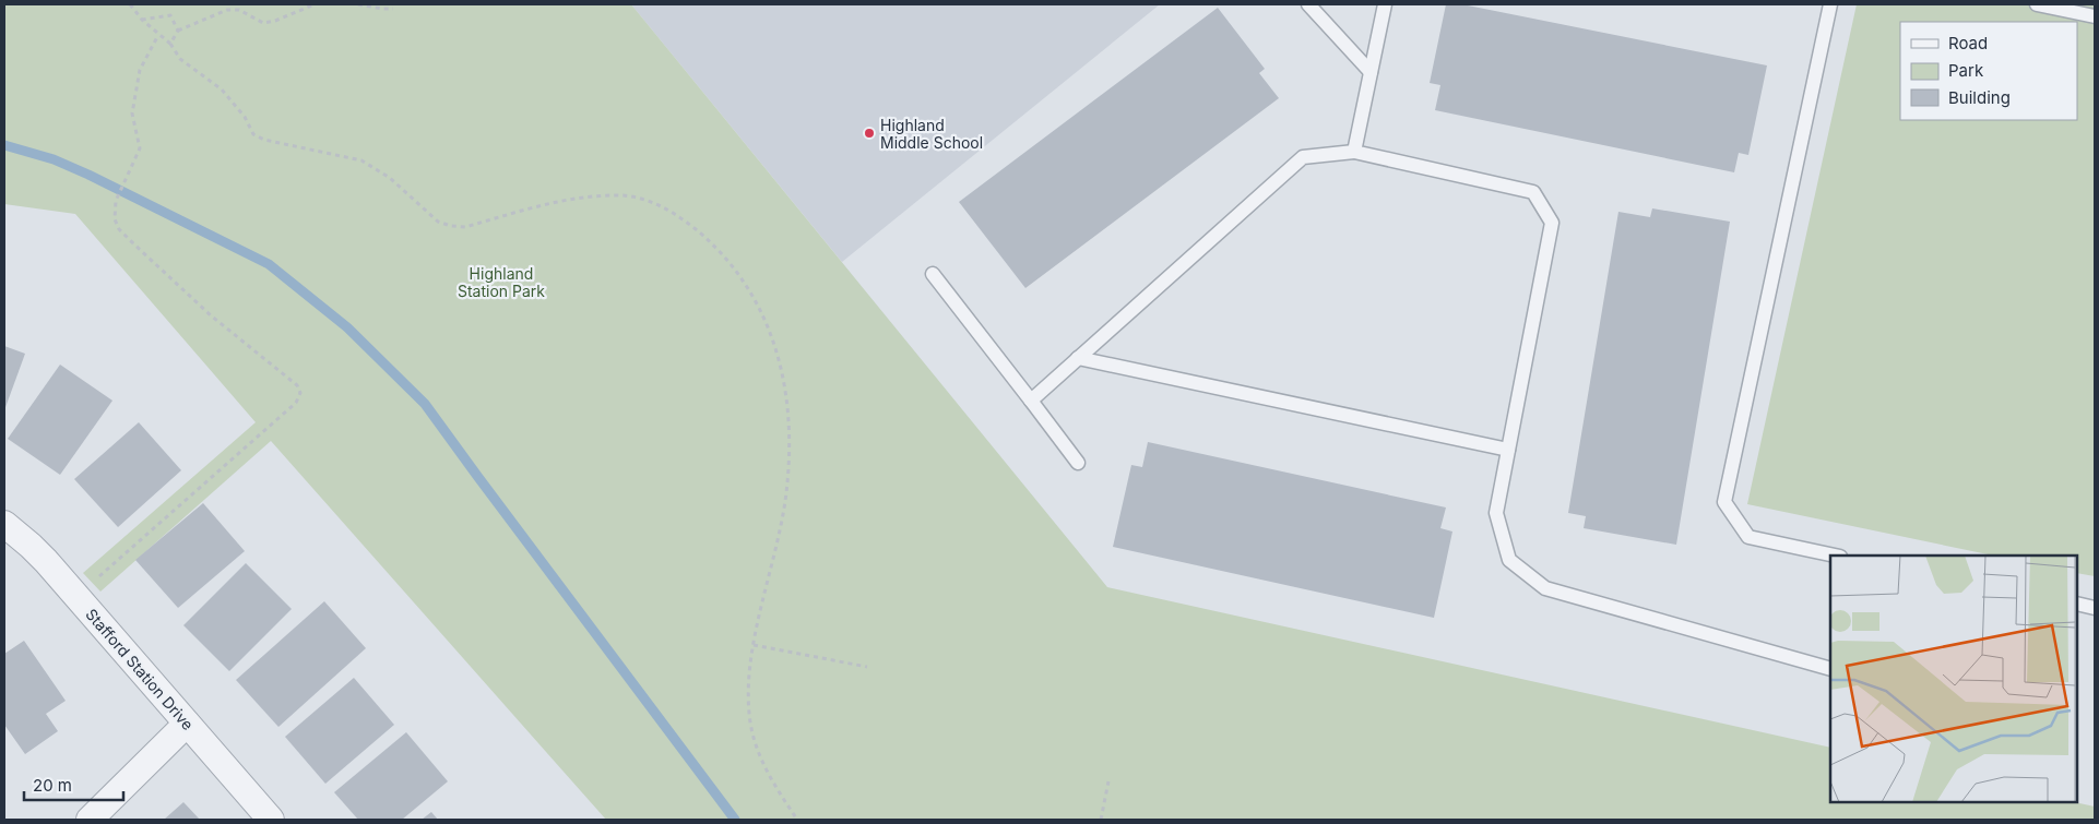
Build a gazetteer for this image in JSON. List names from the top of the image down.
{
  "streets": {
    "street": ["Stafford Station Drive"]
  },
  "parks": ["Highland Station Park"],
  "places": ["Highland Middle School"],
  "legend": ["Road", "Park", "Building"],
  "scale_bar": "20 m"
}
